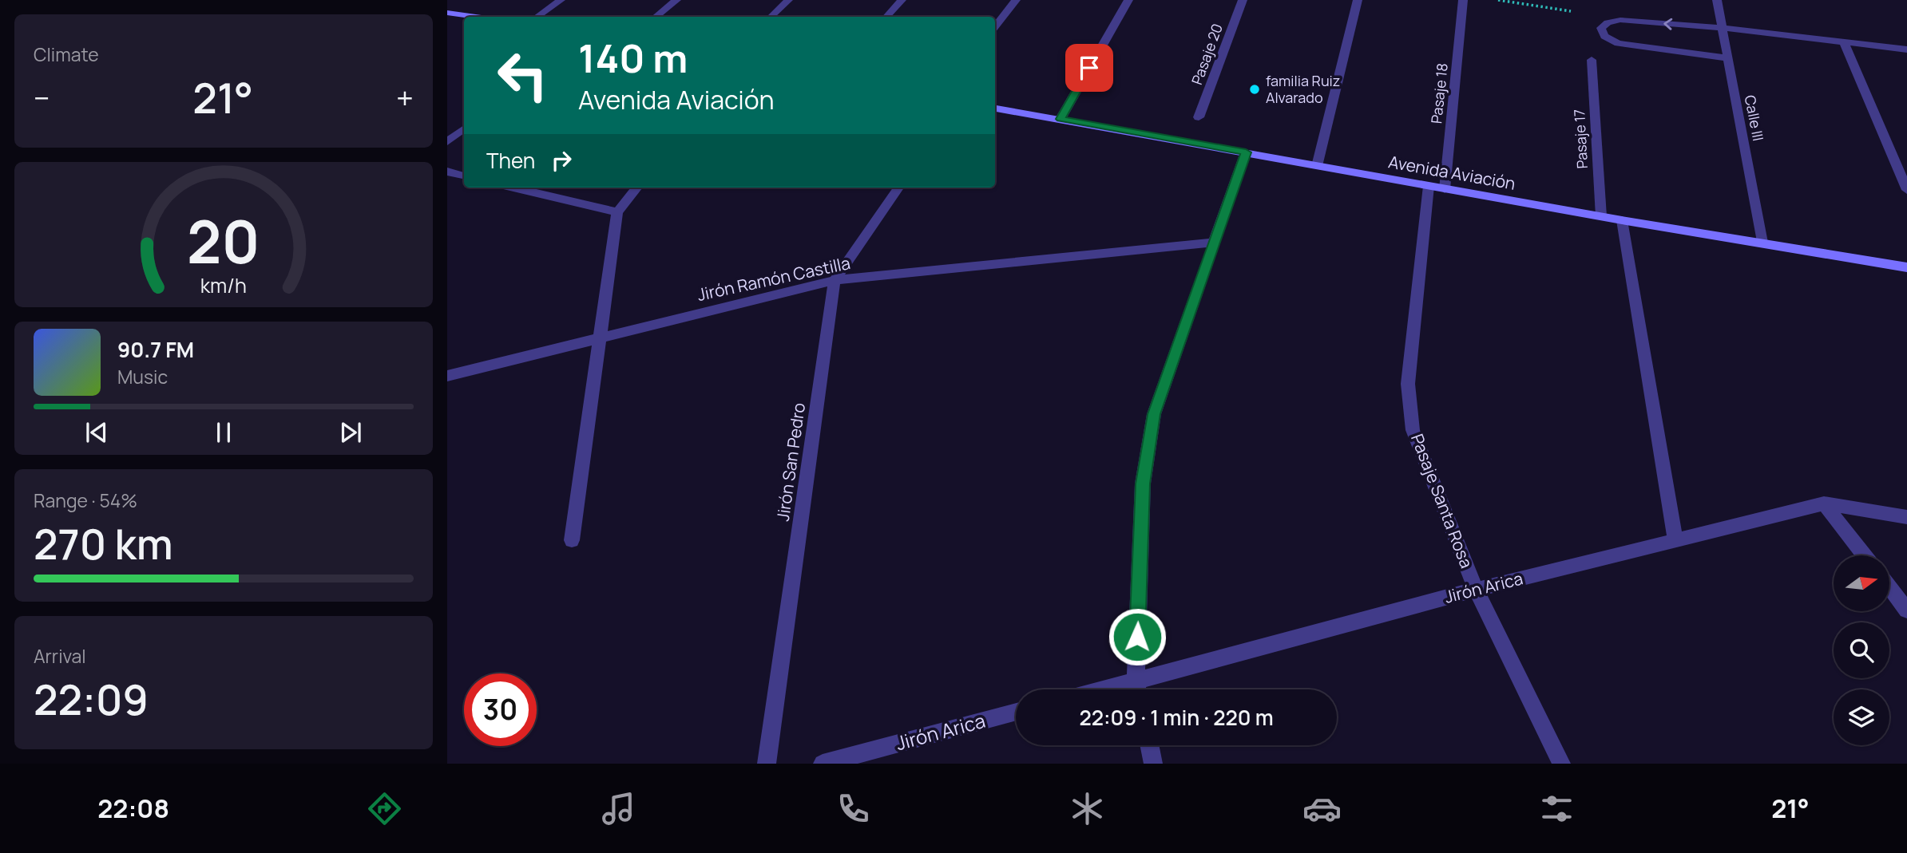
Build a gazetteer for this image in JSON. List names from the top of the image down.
{
  "streets": {
    "street": [
      "Pasaje 20",
      "Pasaje 18",
      "Calle III",
      "Pasaje 17",
      "Avenida Aviación",
      "Jirón Ramón Castilla",
      "Jirón San Pedro",
      "Pasaje Santa Rosa",
      "Jirón Arica"
    ]
  },
  "crossings": [
    ["Pasaje 18", "Avenida Aviación"],
    ["Calle III", "Avenida Aviación"],
    ["Pasaje 17", "Avenida Aviación"],
    ["Avenida Aviación", "Pasaje Santa Rosa"],
    ["Jirón Ramón Castilla", "Jirón San Pedro"],
    ["Pasaje Santa Rosa", "Jirón Arica"]
  ],
  "places": ["familia Ruiz Alvarado"],
  "north": "right",
  "page": {
    "tile": [
      "Climate",
      ["Range · 54%", "270 km"],
      ["Arrival", "22:09"]
    ],
    "turn": ["140 m", "Avenida Aviación"],
    "heat": ["−", "21°", "+"],
    "then": "Then",
    "song": ["90.7 FM", "Music"],
    "limit": "30",
    "trip": "22:09 · 1 min · 220 m",
    "tabs": ["22:08", "21°"],
    "gauge": ["20", "km/h"]
  }
}
